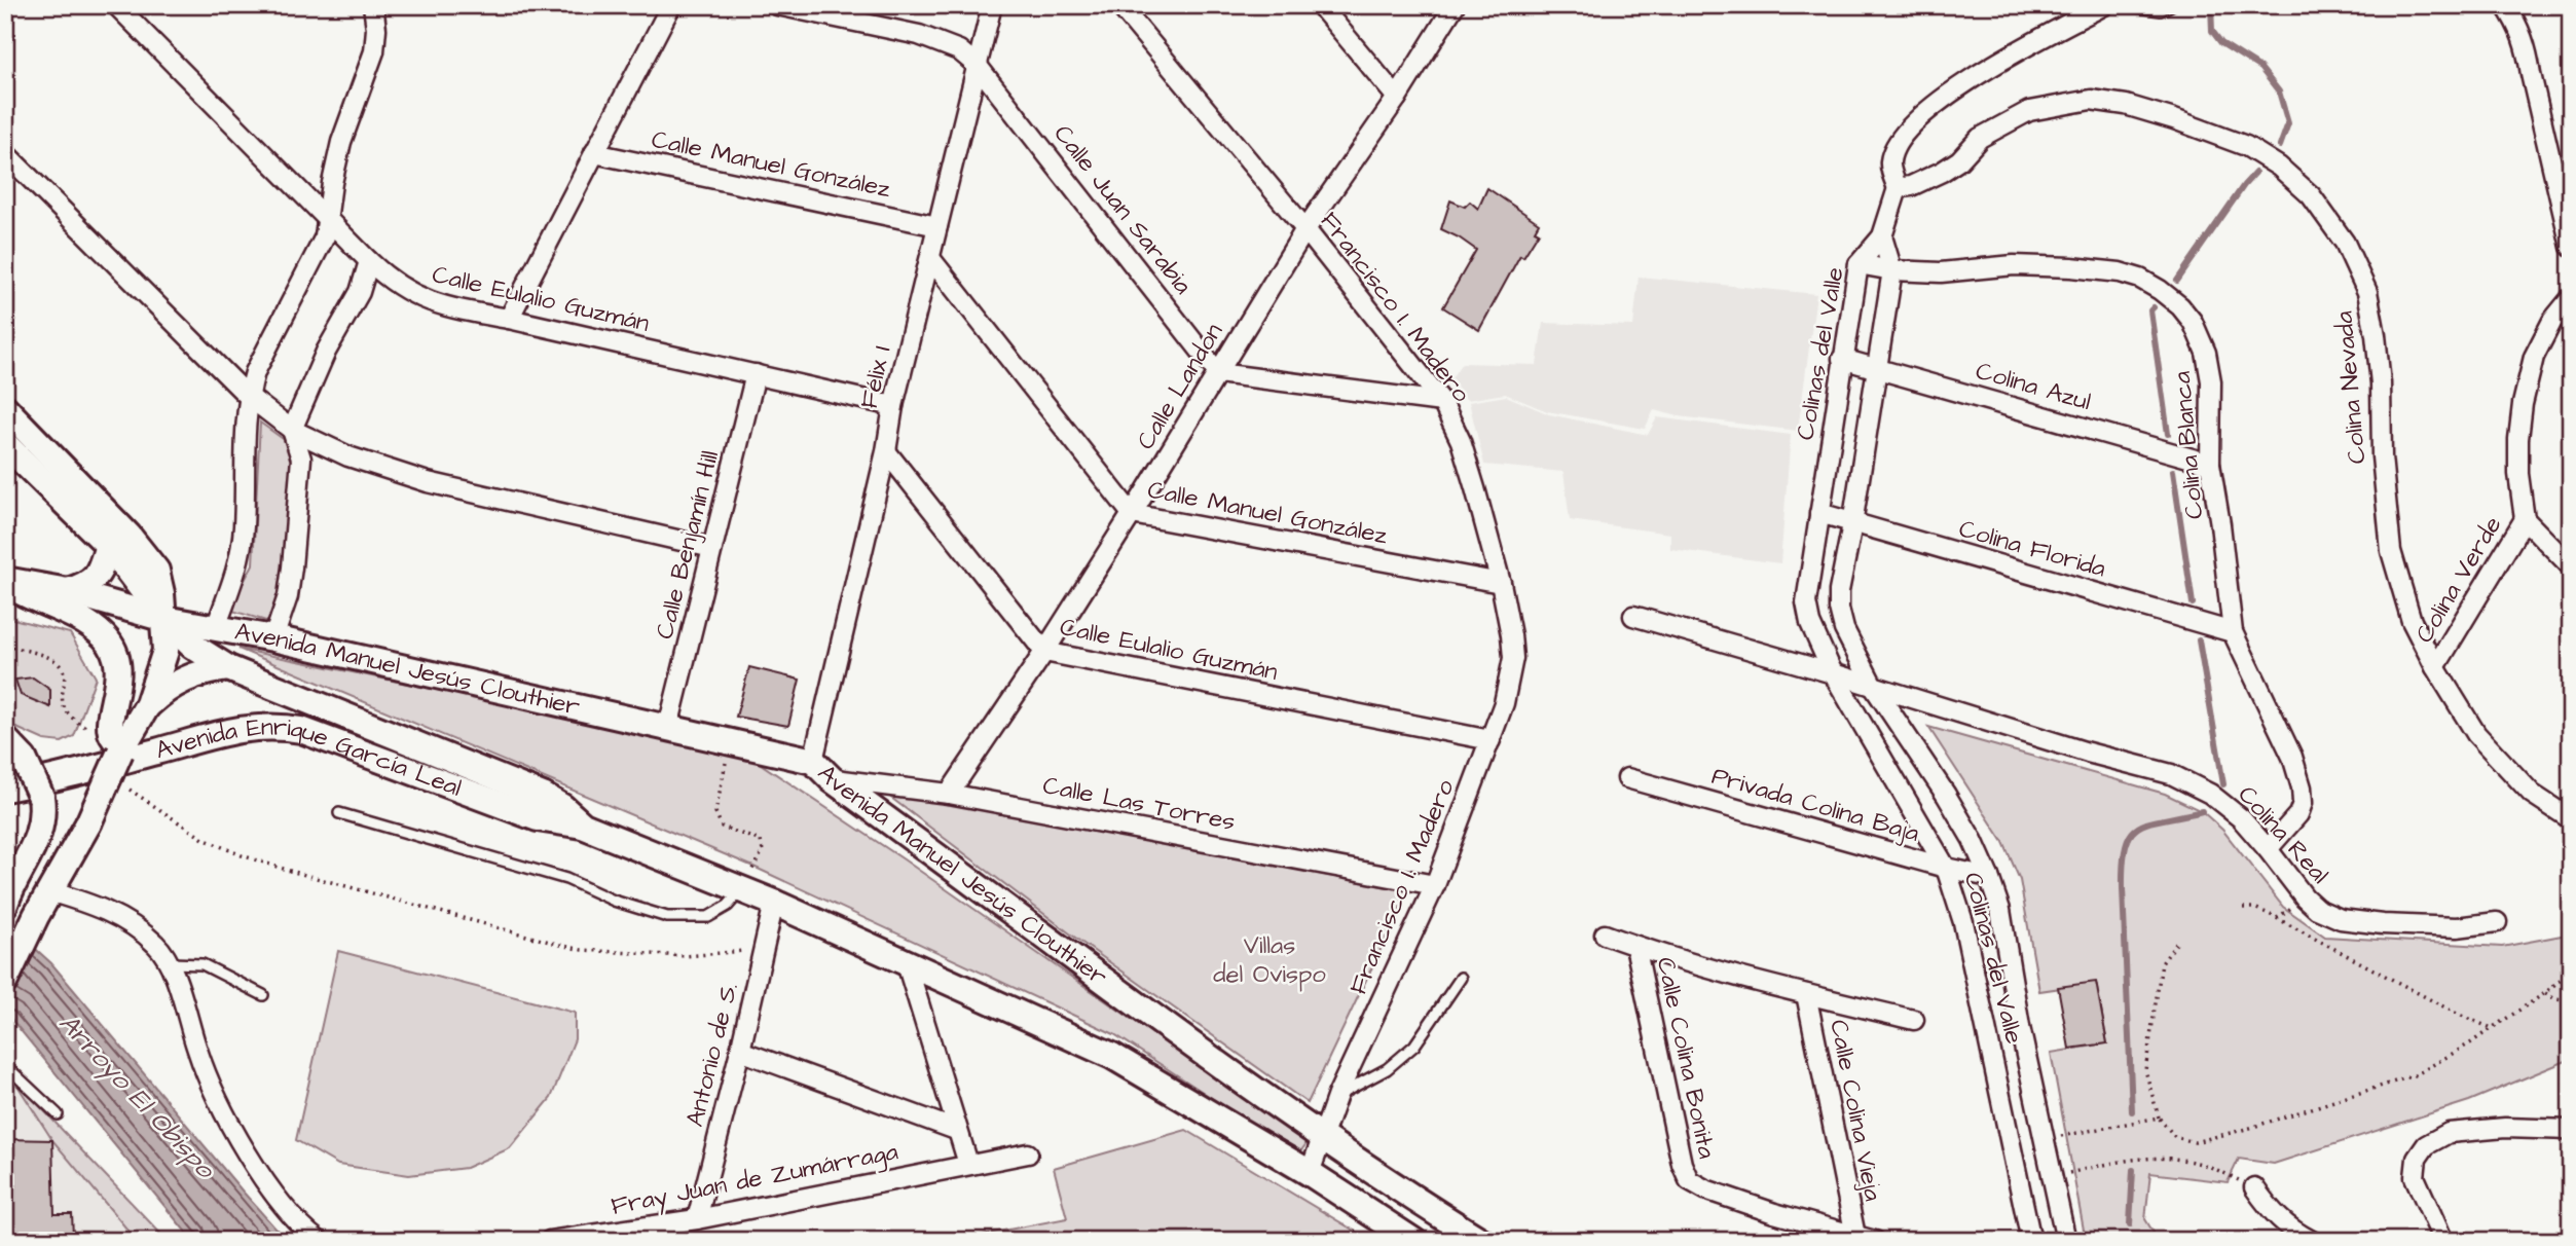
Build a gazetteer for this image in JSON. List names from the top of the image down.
{
  "streets": {
    "street": [
      "Calle Manuel González",
      "Calle Juan Sarabia",
      "Calle Eulalio Guzmán",
      "Francisco I. Madero",
      "Colinas del Valle",
      "Félix I",
      "Calle Landon",
      "Colina Azul",
      "Colina Nevada",
      "Colina Blanca",
      "Calle Benjamín Hill",
      "Colina Florida",
      "Colina Verde",
      "Avenida Manuel Jesús Clouthier",
      "Avenida Enrique García Leal",
      "Calle Las Torres",
      "Privada Colina Baja",
      "Colina Real",
      "Antonio de S.",
      "Calle Colina Bonita",
      "Calle Colina Vieja",
      "Fray Juan de Zumárraga"
    ]
  },
  "crossings": [
    ["Calle Manuel González", "Francisco I. Madero"],
    ["Calle Manuel González", "Félix I"],
    ["Calle Manuel González", "Calle Landon"],
    ["Calle Juan Sarabia", "Félix I"],
    ["Calle Juan Sarabia", "Calle Landon"],
    ["Calle Eulalio Guzmán", "Francisco I. Madero"],
    ["Calle Eulalio Guzmán", "Félix I"],
    ["Calle Eulalio Guzmán", "Calle Landon"],
    ["Calle Eulalio Guzmán", "Calle Benjamín Hill"],
    ["Francisco I. Madero", "Calle Landon"],
    ["Francisco I. Madero", "Avenida Manuel Jesús Clouthier"],
    ["Francisco I. Madero", "Calle Las Torres"],
    ["Colinas del Valle", "Colina Azul"],
    ["Colinas del Valle", "Colina Blanca"],
    ["Colinas del Valle", "Colina Florida"],
    ["Colinas del Valle", "Privada Colina Baja"],
    ["Colinas del Valle", "Colina Real"],
    ["Félix I", "Avenida Manuel Jesús Clouthier"],
    ["Calle Landon", "Calle Las Torres"],
    ["Colina Azul", "Colina Blanca"],
    ["Colina Nevada", "Colina Verde"],
    ["Colina Blanca", "Colina Florida"],
    ["Colina Blanca", "Colina Real"],
    ["Calle Benjamín Hill", "Avenida Manuel Jesús Clouthier"],
    ["Avenida Manuel Jesús Clouthier", "Avenida Enrique García Leal"],
    ["Avenida Manuel Jesús Clouthier", "Calle Las Torres"],
    ["Avenida Manuel Jesús Clouthier", "Antonio de S."],
    ["Antonio de S.", "Fray Juan de Zumárraga"],
    ["Calle Colina Bonita", "Calle Colina Vieja"]
  ],
  "water": ["Arroyo El Obispo"],
  "parks": ["Villas del Ovispo"]
}
